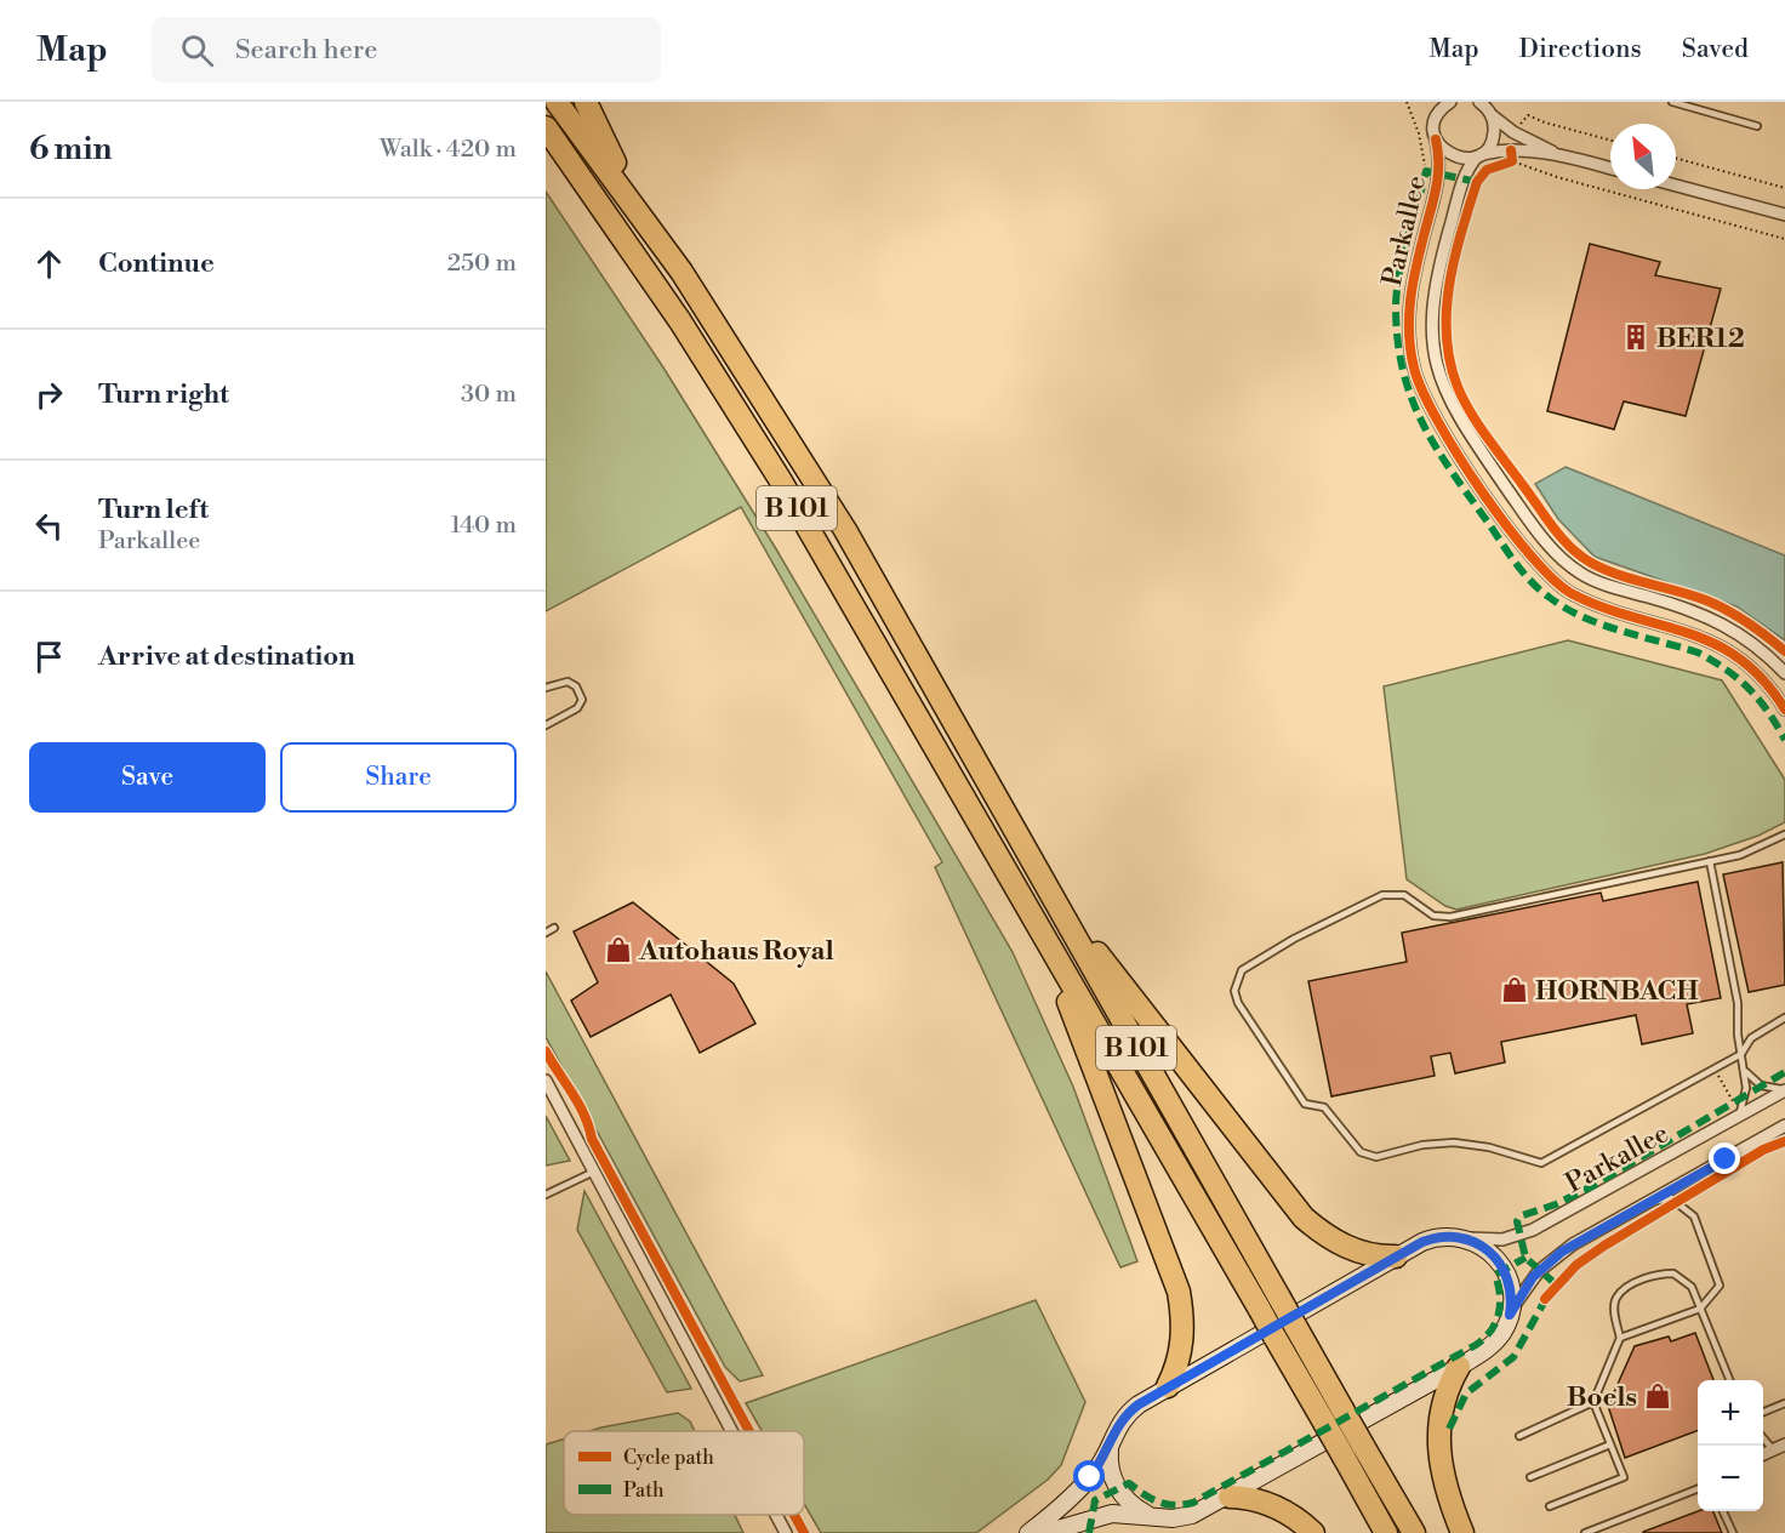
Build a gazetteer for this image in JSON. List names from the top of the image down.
{
  "streets": {
    "highway": ["B 101"],
    "street": ["Parkallee"]
  },
  "places": {
    "building": ["BER12"],
    "shop": ["Autohaus Royal", "HORNBACH", "Boels"]
  },
  "legend": ["Cycle path", "Path"],
  "north": "top left",
  "page": {
    "header": "Map",
    "search": "Search here",
    "nav": ["Map", "Directions", "Saved"],
    "heading": ["6 min", "Walk · 420 m"],
    "list": [
      ["Continue", "250 m"],
      ["Turn right", "30 m"],
      ["Turn left", "Parkallee", "140 m"],
      "Arrive at destination"
    ],
    "buttons": ["Save", "Share"],
    "map_buttons": ["+", "−"]
  }
}
